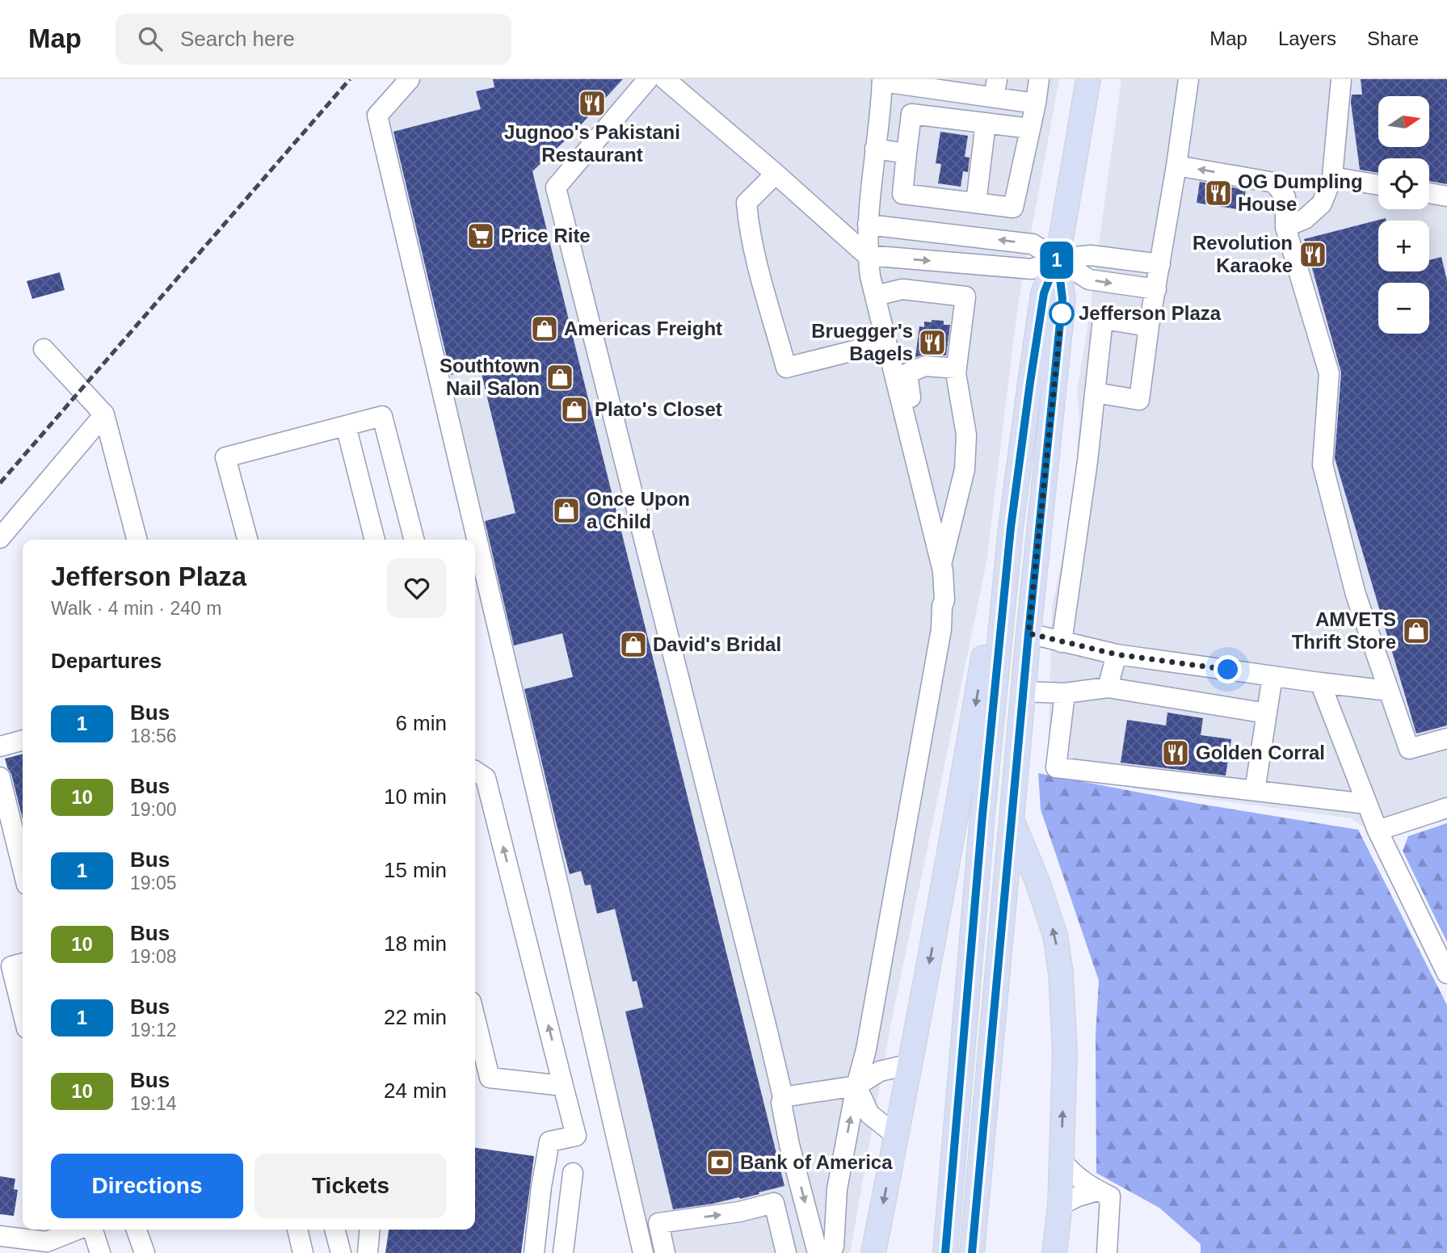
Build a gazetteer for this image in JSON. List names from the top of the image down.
{
  "places": {
    "restaurant": [
      "Jugnoo's Pakistani Restaurant",
      "OG Dumpling House",
      "Revolution Karaoke",
      "Bruegger's Bagels",
      "Golden Corral"
    ],
    "supermarket": ["Price Rite"],
    "other": ["Jefferson Plaza"],
    "shop": [
      "Americas Freight",
      "Southtown Nail Salon",
      "Plato's Closet",
      "Once Upon a Child",
      "AMVETS Thrift Store",
      "David's Bridal"
    ],
    "bank": ["Bank of America"]
  },
  "lines": ["bus line 1"],
  "north": "right",
  "page": {
    "header": "Map",
    "search": "Search here",
    "nav": ["Map", "Layers", "Share"],
    "on_map": "1",
    "map_buttons": ["+", "−"],
    "heading": [
      ["Jefferson Plaza", "Walk · 4 min · 240 m"],
      "Departures"
    ],
    "list": [
      {
        "mark": "1",
        "name": "Bus",
        "note": "18:56",
        "value": "6 min"
      },
      {
        "mark": "10",
        "name": "Bus",
        "note": "19:00",
        "value": "10 min"
      },
      {
        "mark": "1",
        "name": "Bus",
        "note": "19:05",
        "value": "15 min"
      },
      {
        "mark": "10",
        "name": "Bus",
        "note": "19:08",
        "value": "18 min"
      },
      {
        "mark": "1",
        "name": "Bus",
        "note": "19:12",
        "value": "22 min"
      },
      {
        "mark": "10",
        "name": "Bus",
        "note": "19:14",
        "value": "24 min"
      }
    ],
    "buttons": ["Directions", "Tickets"]
  }
}
